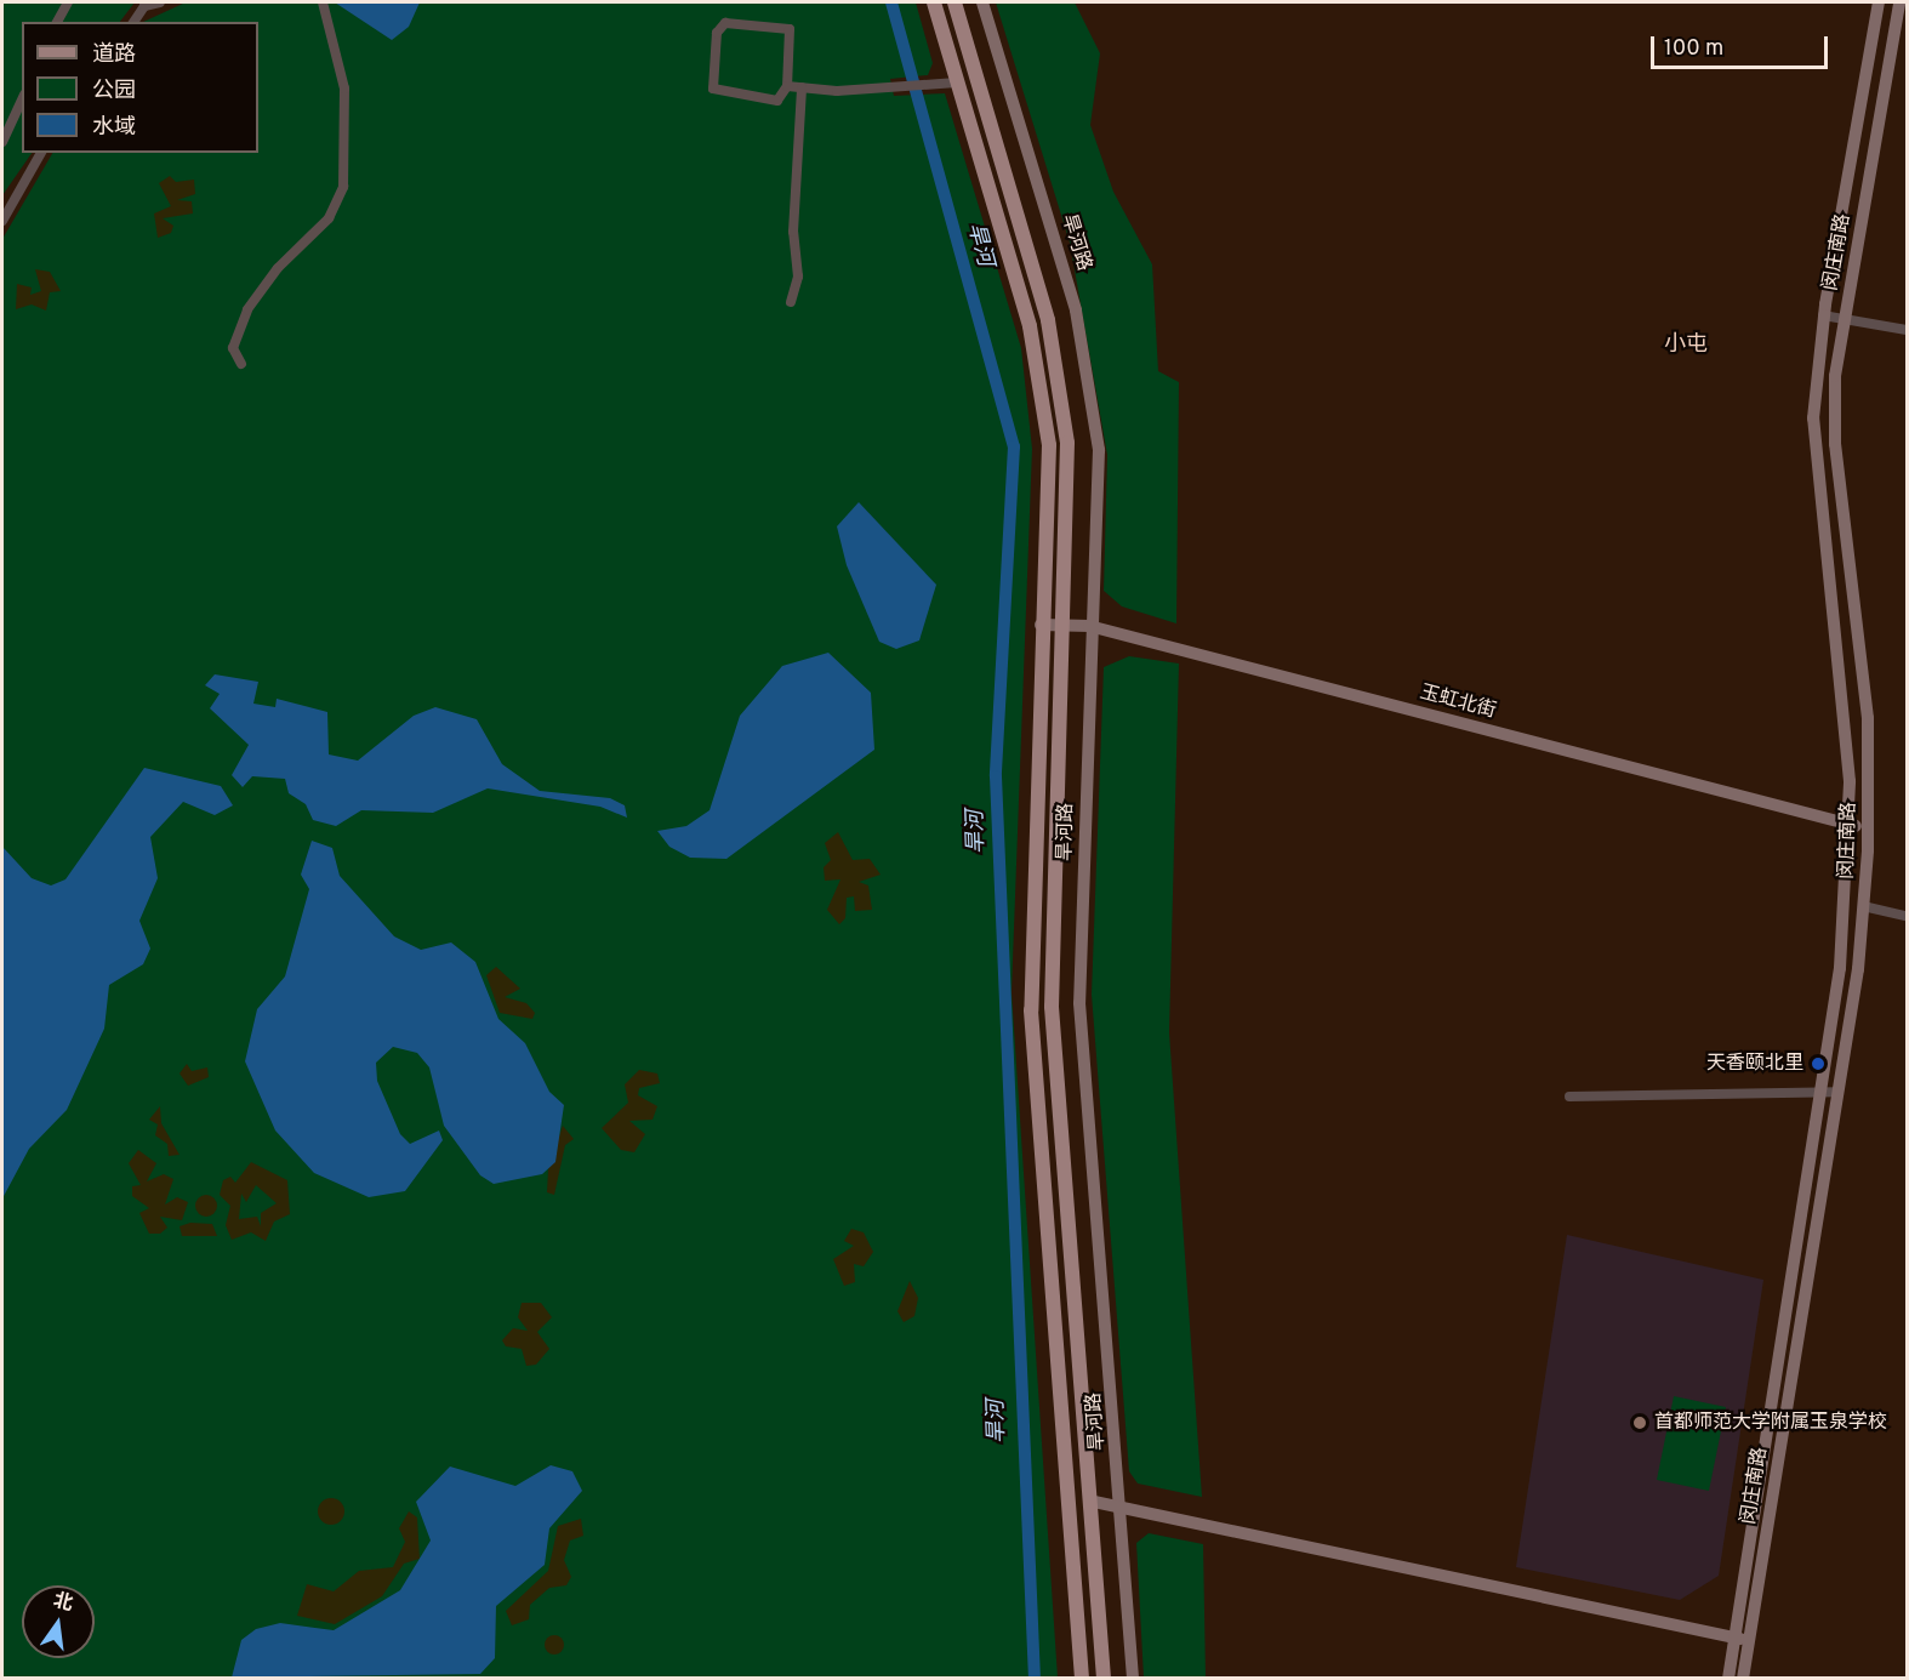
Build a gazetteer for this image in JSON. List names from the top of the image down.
{
  "streets": {
    "main road": ["旱河路"],
    "street": ["闵庄南路", "玉虹北街"]
  },
  "crossings": [
    ["旱河路", "玉虹北街"],
    ["闵庄南路", "玉虹北街"]
  ],
  "districts": ["小屯"],
  "water": ["旱河"],
  "places": ["天香颐北里", "首都师范大学附属玉泉学校"],
  "legend": ["道路", "公园", "水域"],
  "scale_bar": "100 m",
  "north": "top"
}
